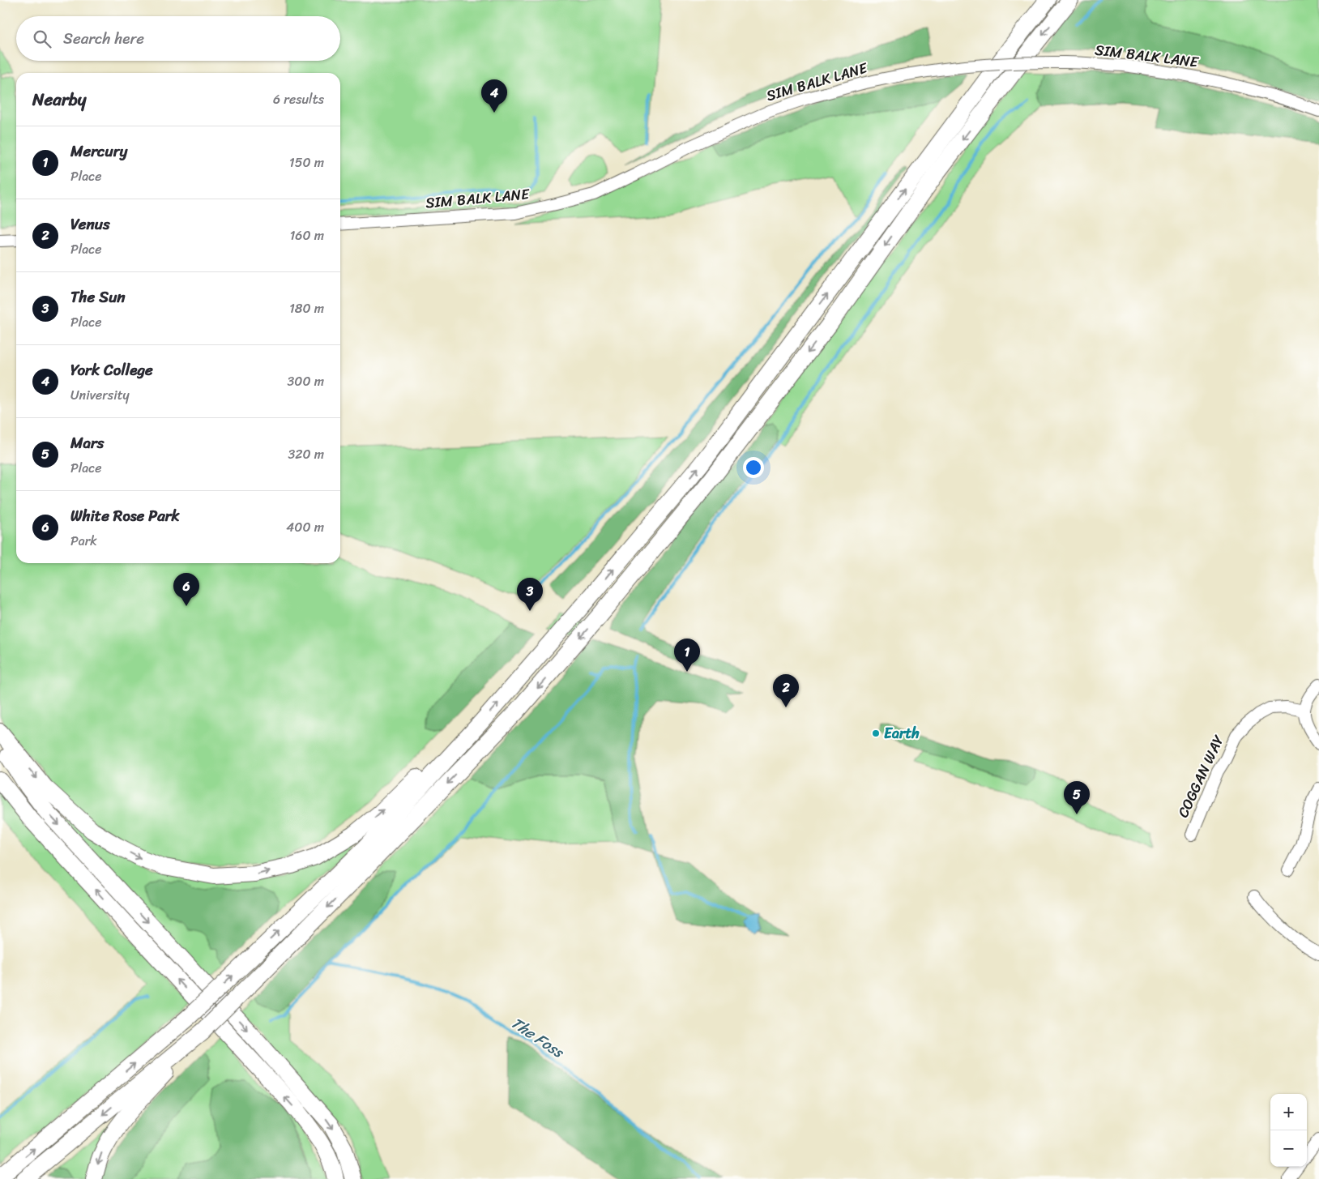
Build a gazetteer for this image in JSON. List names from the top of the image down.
{
  "streets": {
    "street": ["SIM BALK LANE", "COGGAN WAY"]
  },
  "water": ["The Foss"],
  "places": ["Earth"],
  "page": {
    "search": "Search here",
    "heading": ["Nearby", "6 results"],
    "pins": [
      "4",
      "6",
      "3",
      "1",
      "2",
      "5"
    ],
    "list": [
      {
        "mark": "1",
        "name": "Mercury",
        "note": "Place",
        "value": "150 m"
      },
      {
        "mark": "2",
        "name": "Venus",
        "note": "Place",
        "value": "160 m"
      },
      {
        "mark": "3",
        "name": "The Sun",
        "note": "Place",
        "value": "180 m"
      },
      {
        "mark": "4",
        "name": "York College",
        "note": "University",
        "value": "300 m"
      },
      {
        "mark": "5",
        "name": "Mars",
        "note": "Place",
        "value": "320 m"
      },
      {
        "mark": "6",
        "name": "White Rose Park",
        "note": "Park",
        "value": "400 m"
      }
    ],
    "map_buttons": ["+", "−"]
  }
}
